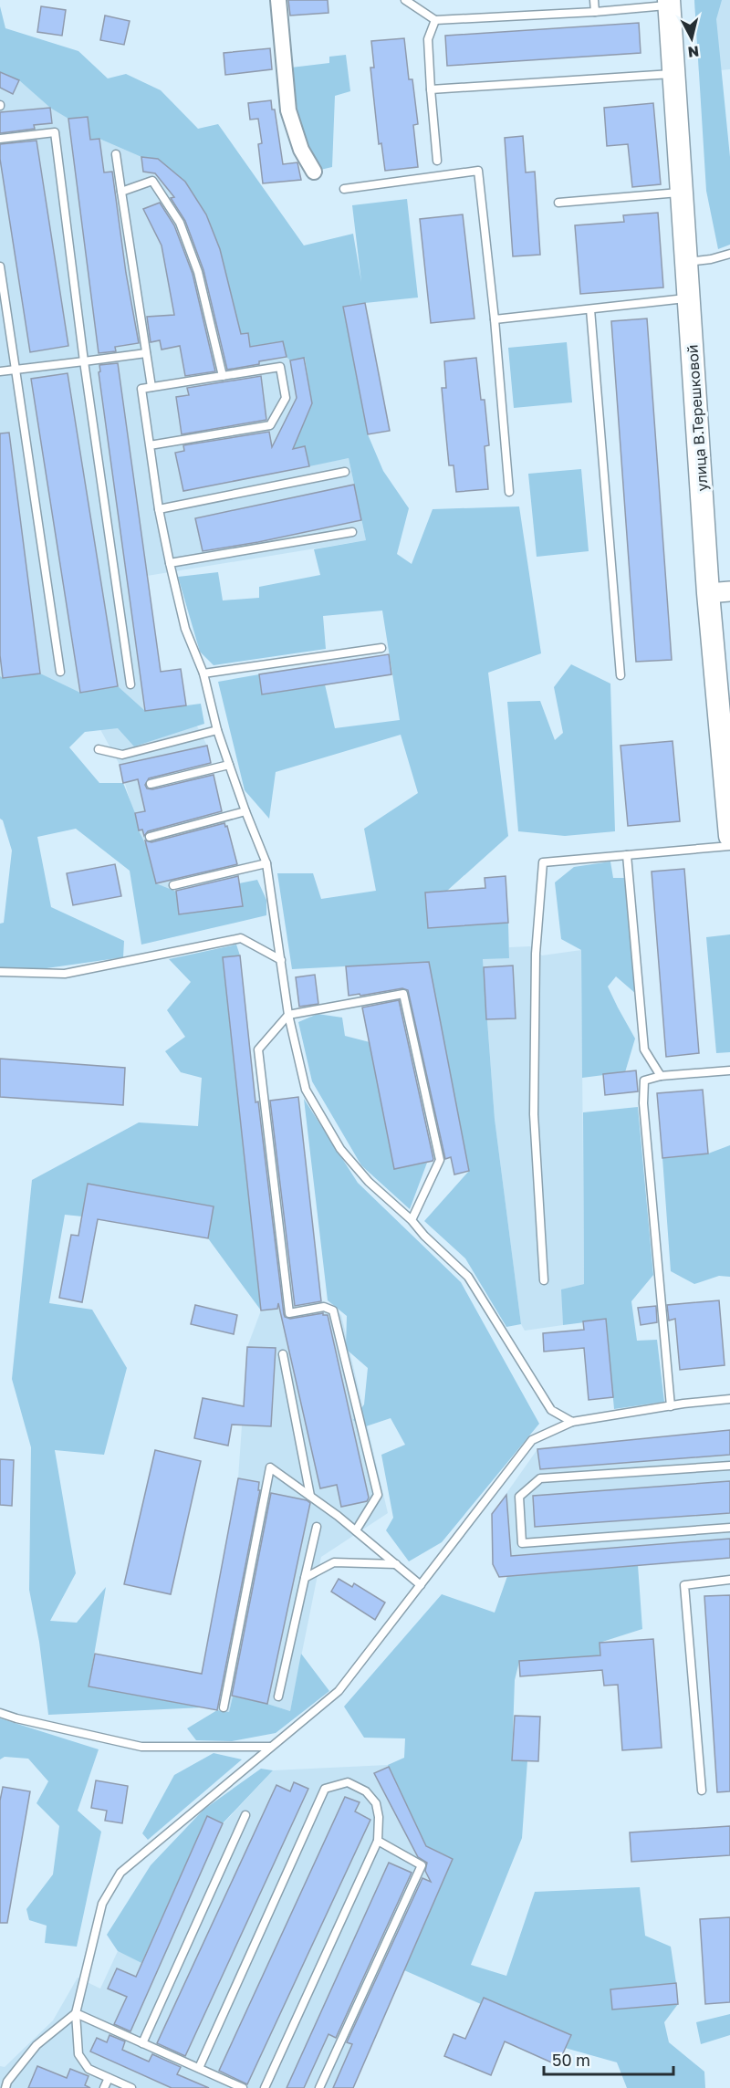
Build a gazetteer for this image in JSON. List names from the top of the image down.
{
  "streets": {
    "main road": ["улица В.Терешковой"]
  },
  "scale_bar": "50 m",
  "north": "bottom"
}
